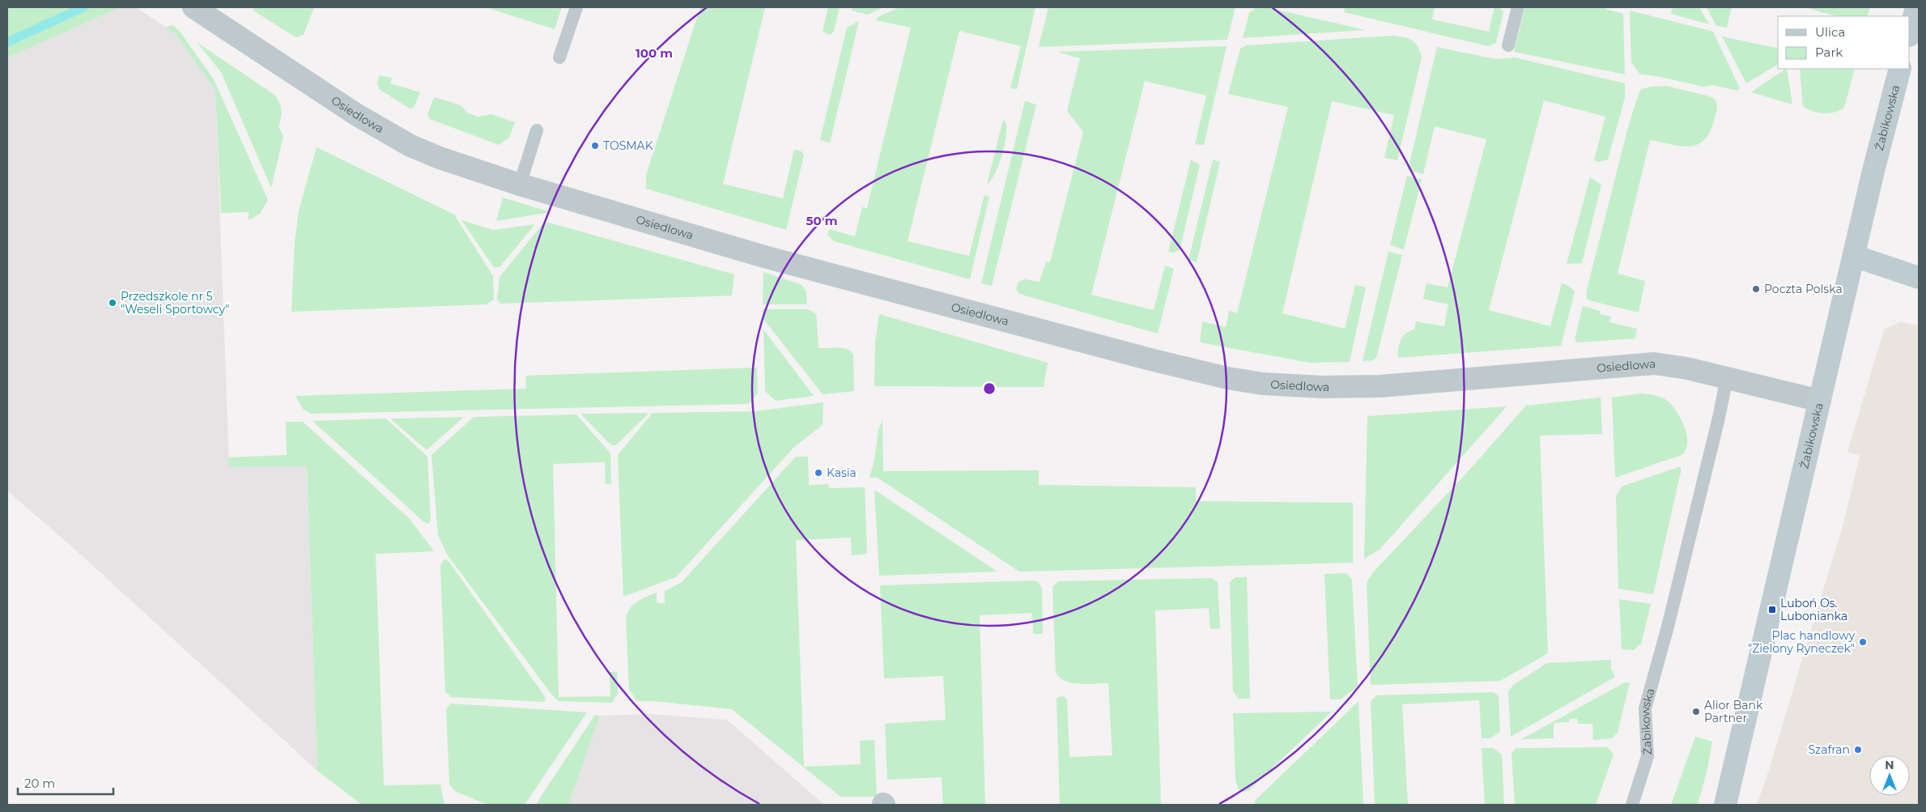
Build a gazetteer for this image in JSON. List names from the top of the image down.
{
  "streets": {
    "street": ["Osiedlowa", "Żabikowska"]
  },
  "crossings": [
    ["Osiedlowa", "Żabikowska"]
  ],
  "places": {
    "other": [
      "TOSMAK",
      "Poczta Polska",
      "Przedszkole nr 5 \"Weseli Sportowcy\"",
      "Kasia",
      "Plac handlowy \"Zielony Ryneczek\"",
      "Alior Bank Partner",
      "Szafran"
    ],
    "transit": ["Luboń Os. Lubonianka"]
  },
  "legend": ["Ulica", "Park"],
  "scale_bar": "20 m",
  "north": "top",
  "rings": ["100 m", "50 m"]
}
